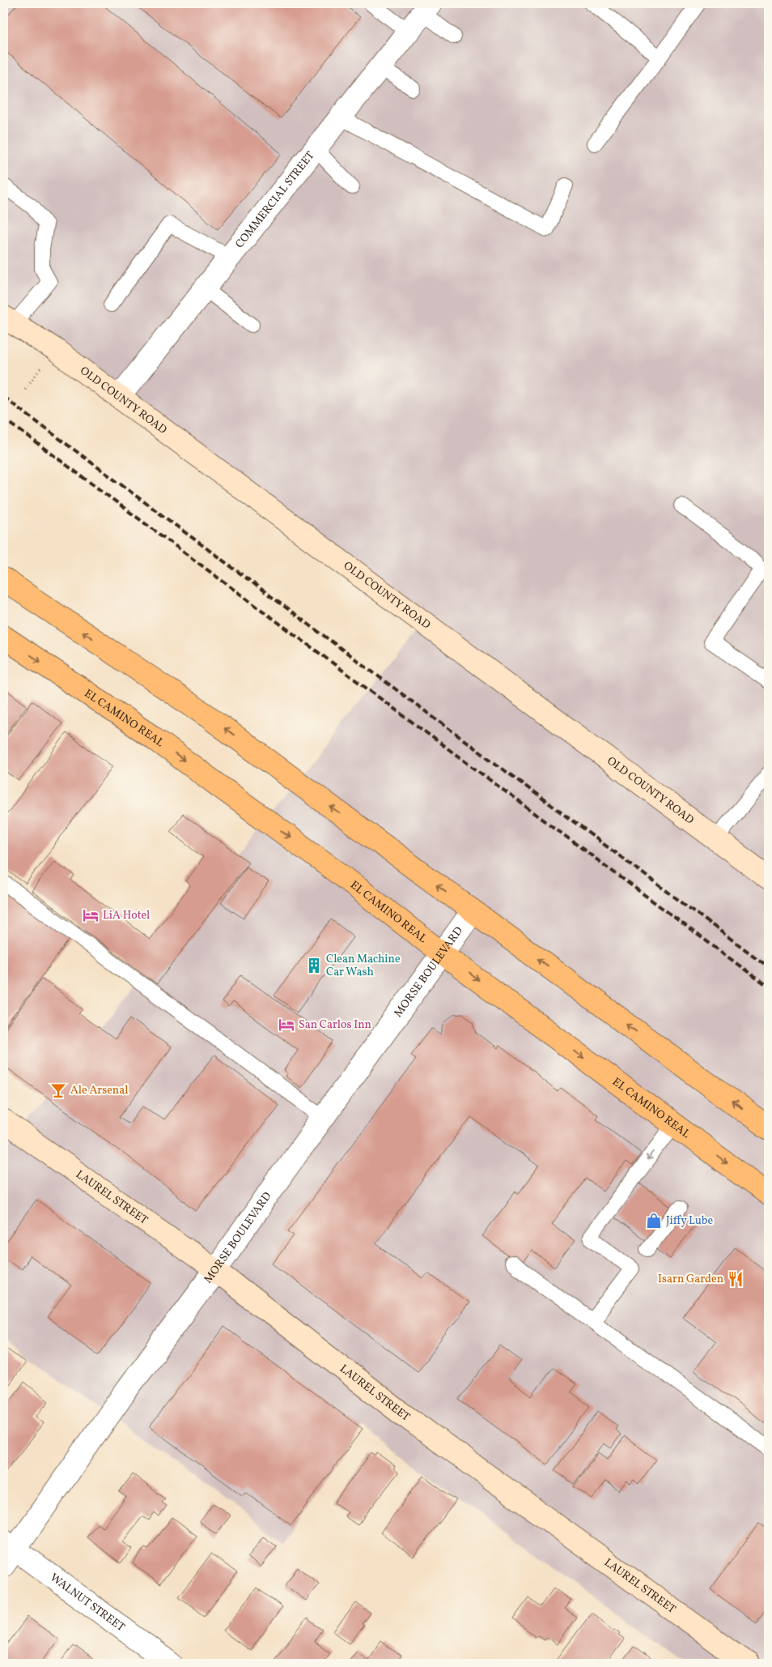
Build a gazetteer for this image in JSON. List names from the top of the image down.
{
  "streets": {
    "main road": ["OLD COUNTY ROAD", "EL CAMINO REAL", "LAUREL STREET"],
    "street": ["COMMERCIAL STREET", "MORSE BOULEVARD", "WALNUT STREET"]
  },
  "crossings": [
    ["COMMERCIAL STREET", "OLD COUNTY ROAD"],
    ["EL CAMINO REAL", "MORSE BOULEVARD"],
    ["MORSE BOULEVARD", "LAUREL STREET"],
    ["MORSE BOULEVARD", "WALNUT STREET"]
  ],
  "places": {
    "hotel": ["LiA Hotel", "San Carlos Inn"],
    "building": ["Clean Machine Car Wash"],
    "bar": ["Ale Arsenal"],
    "shop": ["Jiffy Lube"],
    "restaurant": ["Isarn Garden"]
  }
}
